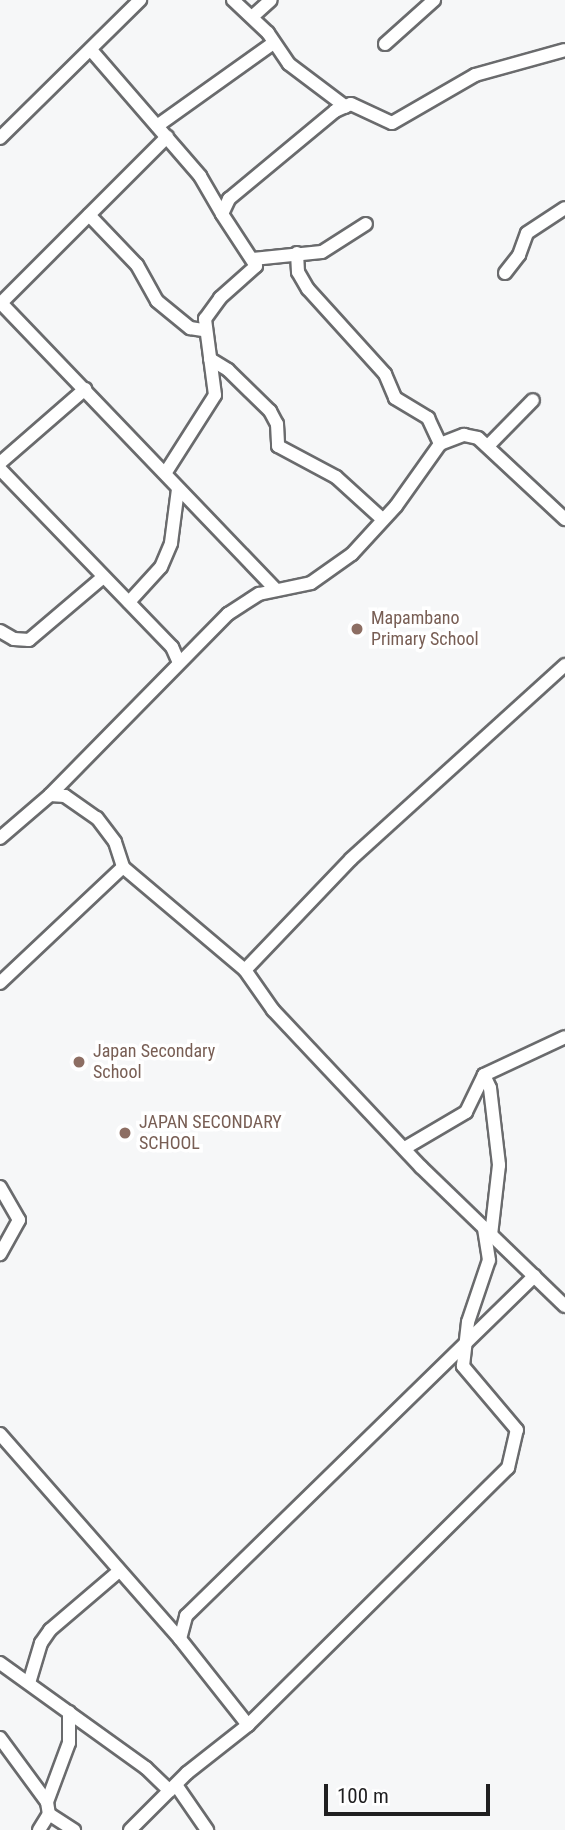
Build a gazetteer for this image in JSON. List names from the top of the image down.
{
  "places": ["Mapambano Primary School", "Japan Secondary School", "JAPAN SECONDARY SCHOOL"],
  "scale_bar": "100 m"
}
